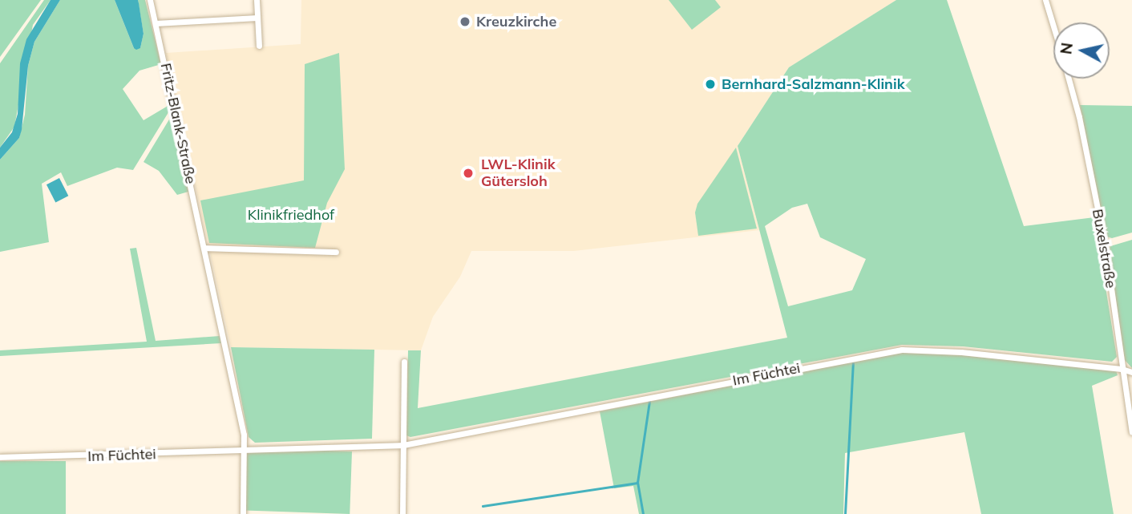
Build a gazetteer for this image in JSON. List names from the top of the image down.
{
  "streets": {
    "street": ["Fritz-Blank-Straße", "Buxelstraße", "Im Füchtei"]
  },
  "crossings": [
    ["Fritz-Blank-Straße", "Im Füchtei"],
    ["Buxelstraße", "Im Füchtei"]
  ],
  "parks": ["Klinikfriedhof"],
  "places": ["Kreuzkirche", "Bernhard-Salzmann-Klinik", "LWL-Klinik Gütersloh"],
  "north": "left"
}
